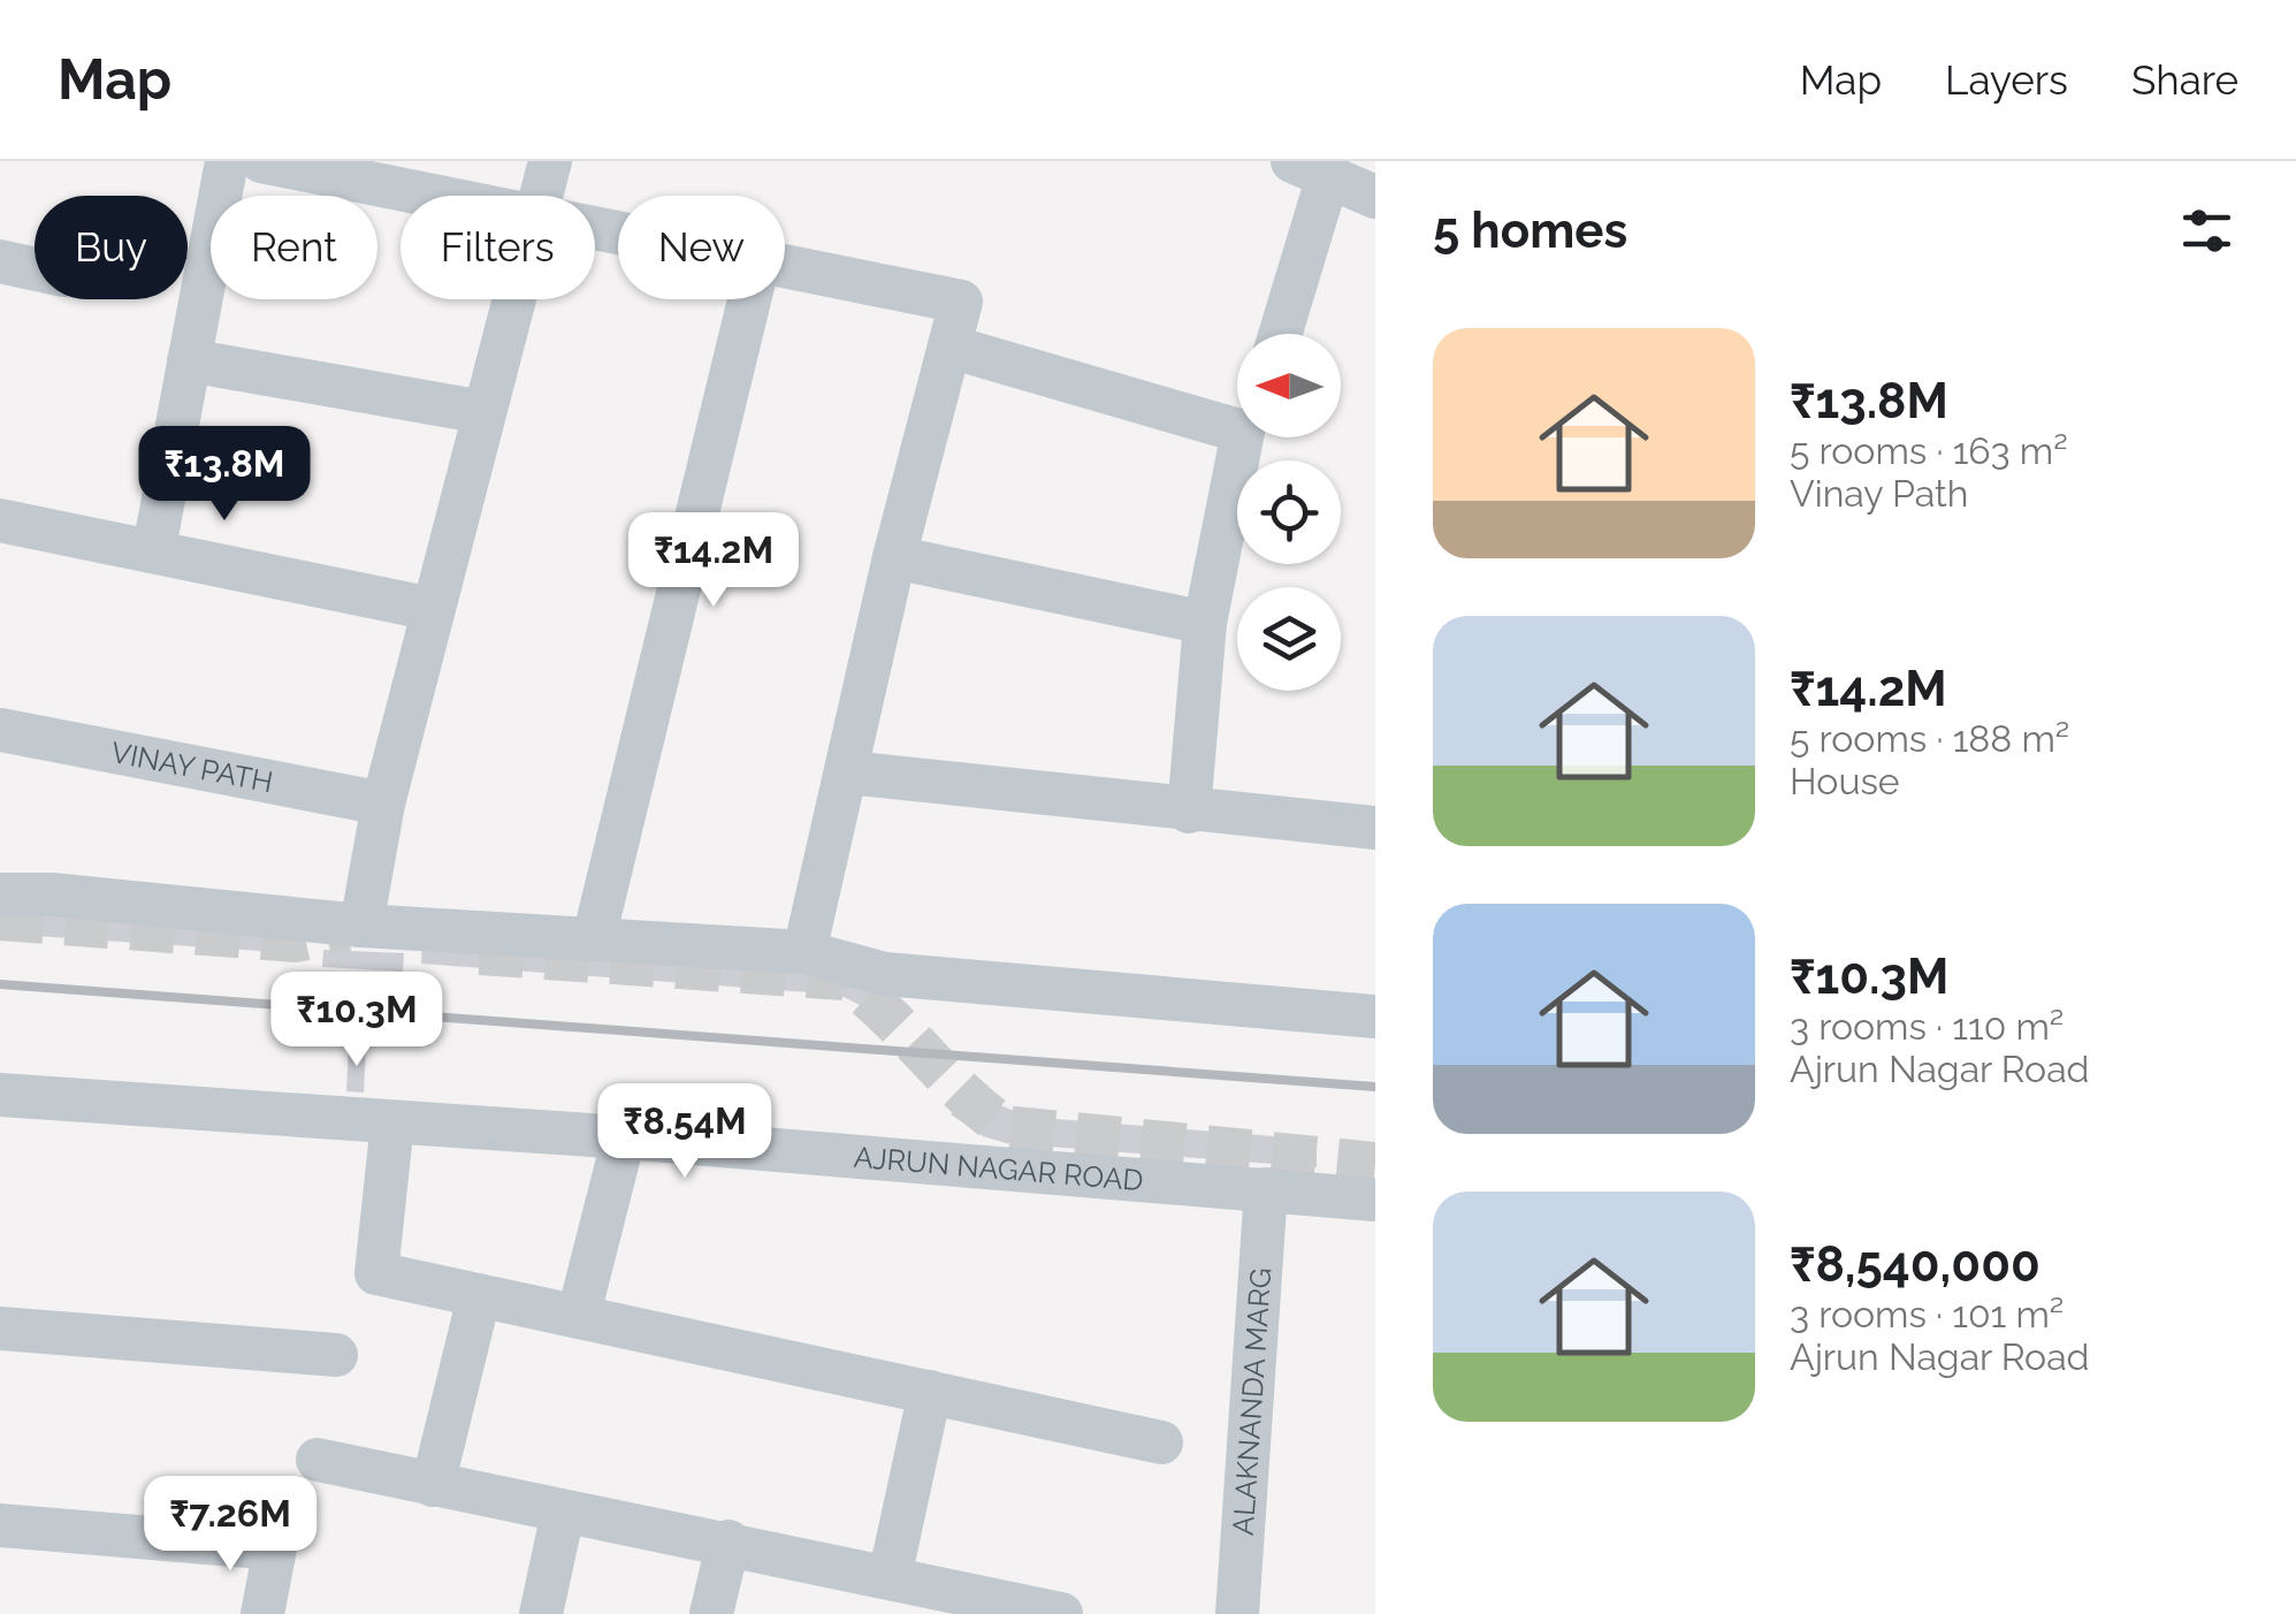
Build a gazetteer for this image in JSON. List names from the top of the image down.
{
  "streets": {
    "street": ["VINAY PATH", "AJRUN NAGAR ROAD", "ALAKNANDA MARG"]
  },
  "crossings": [
    ["AJRUN NAGAR ROAD", "ALAKNANDA MARG"]
  ],
  "north": "left",
  "page": {
    "header": "Map",
    "nav": ["Map", "Layers", "Share"],
    "heading": "5 homes",
    "chip": [
      "Buy",
      "Rent",
      "Filters",
      "New"
    ],
    "list": [
      {
        "name": "₹13.8M",
        "note": "5 rooms · 163 m² · Vinay Path"
      },
      {
        "name": "₹14.2M",
        "note": "5 rooms · 188 m² · House"
      },
      {
        "name": "₹10.3M",
        "note": "3 rooms · 110 m² · Ajrun Nagar Road"
      },
      {
        "name": "₹8,540,000",
        "note": "3 rooms · 101 m² · Ajrun Nagar Road"
      }
    ],
    "price": [
      "₹13.8M",
      "₹14.2M",
      "₹10.3M",
      "₹8.54M",
      "₹7.26M"
    ]
  }
}
